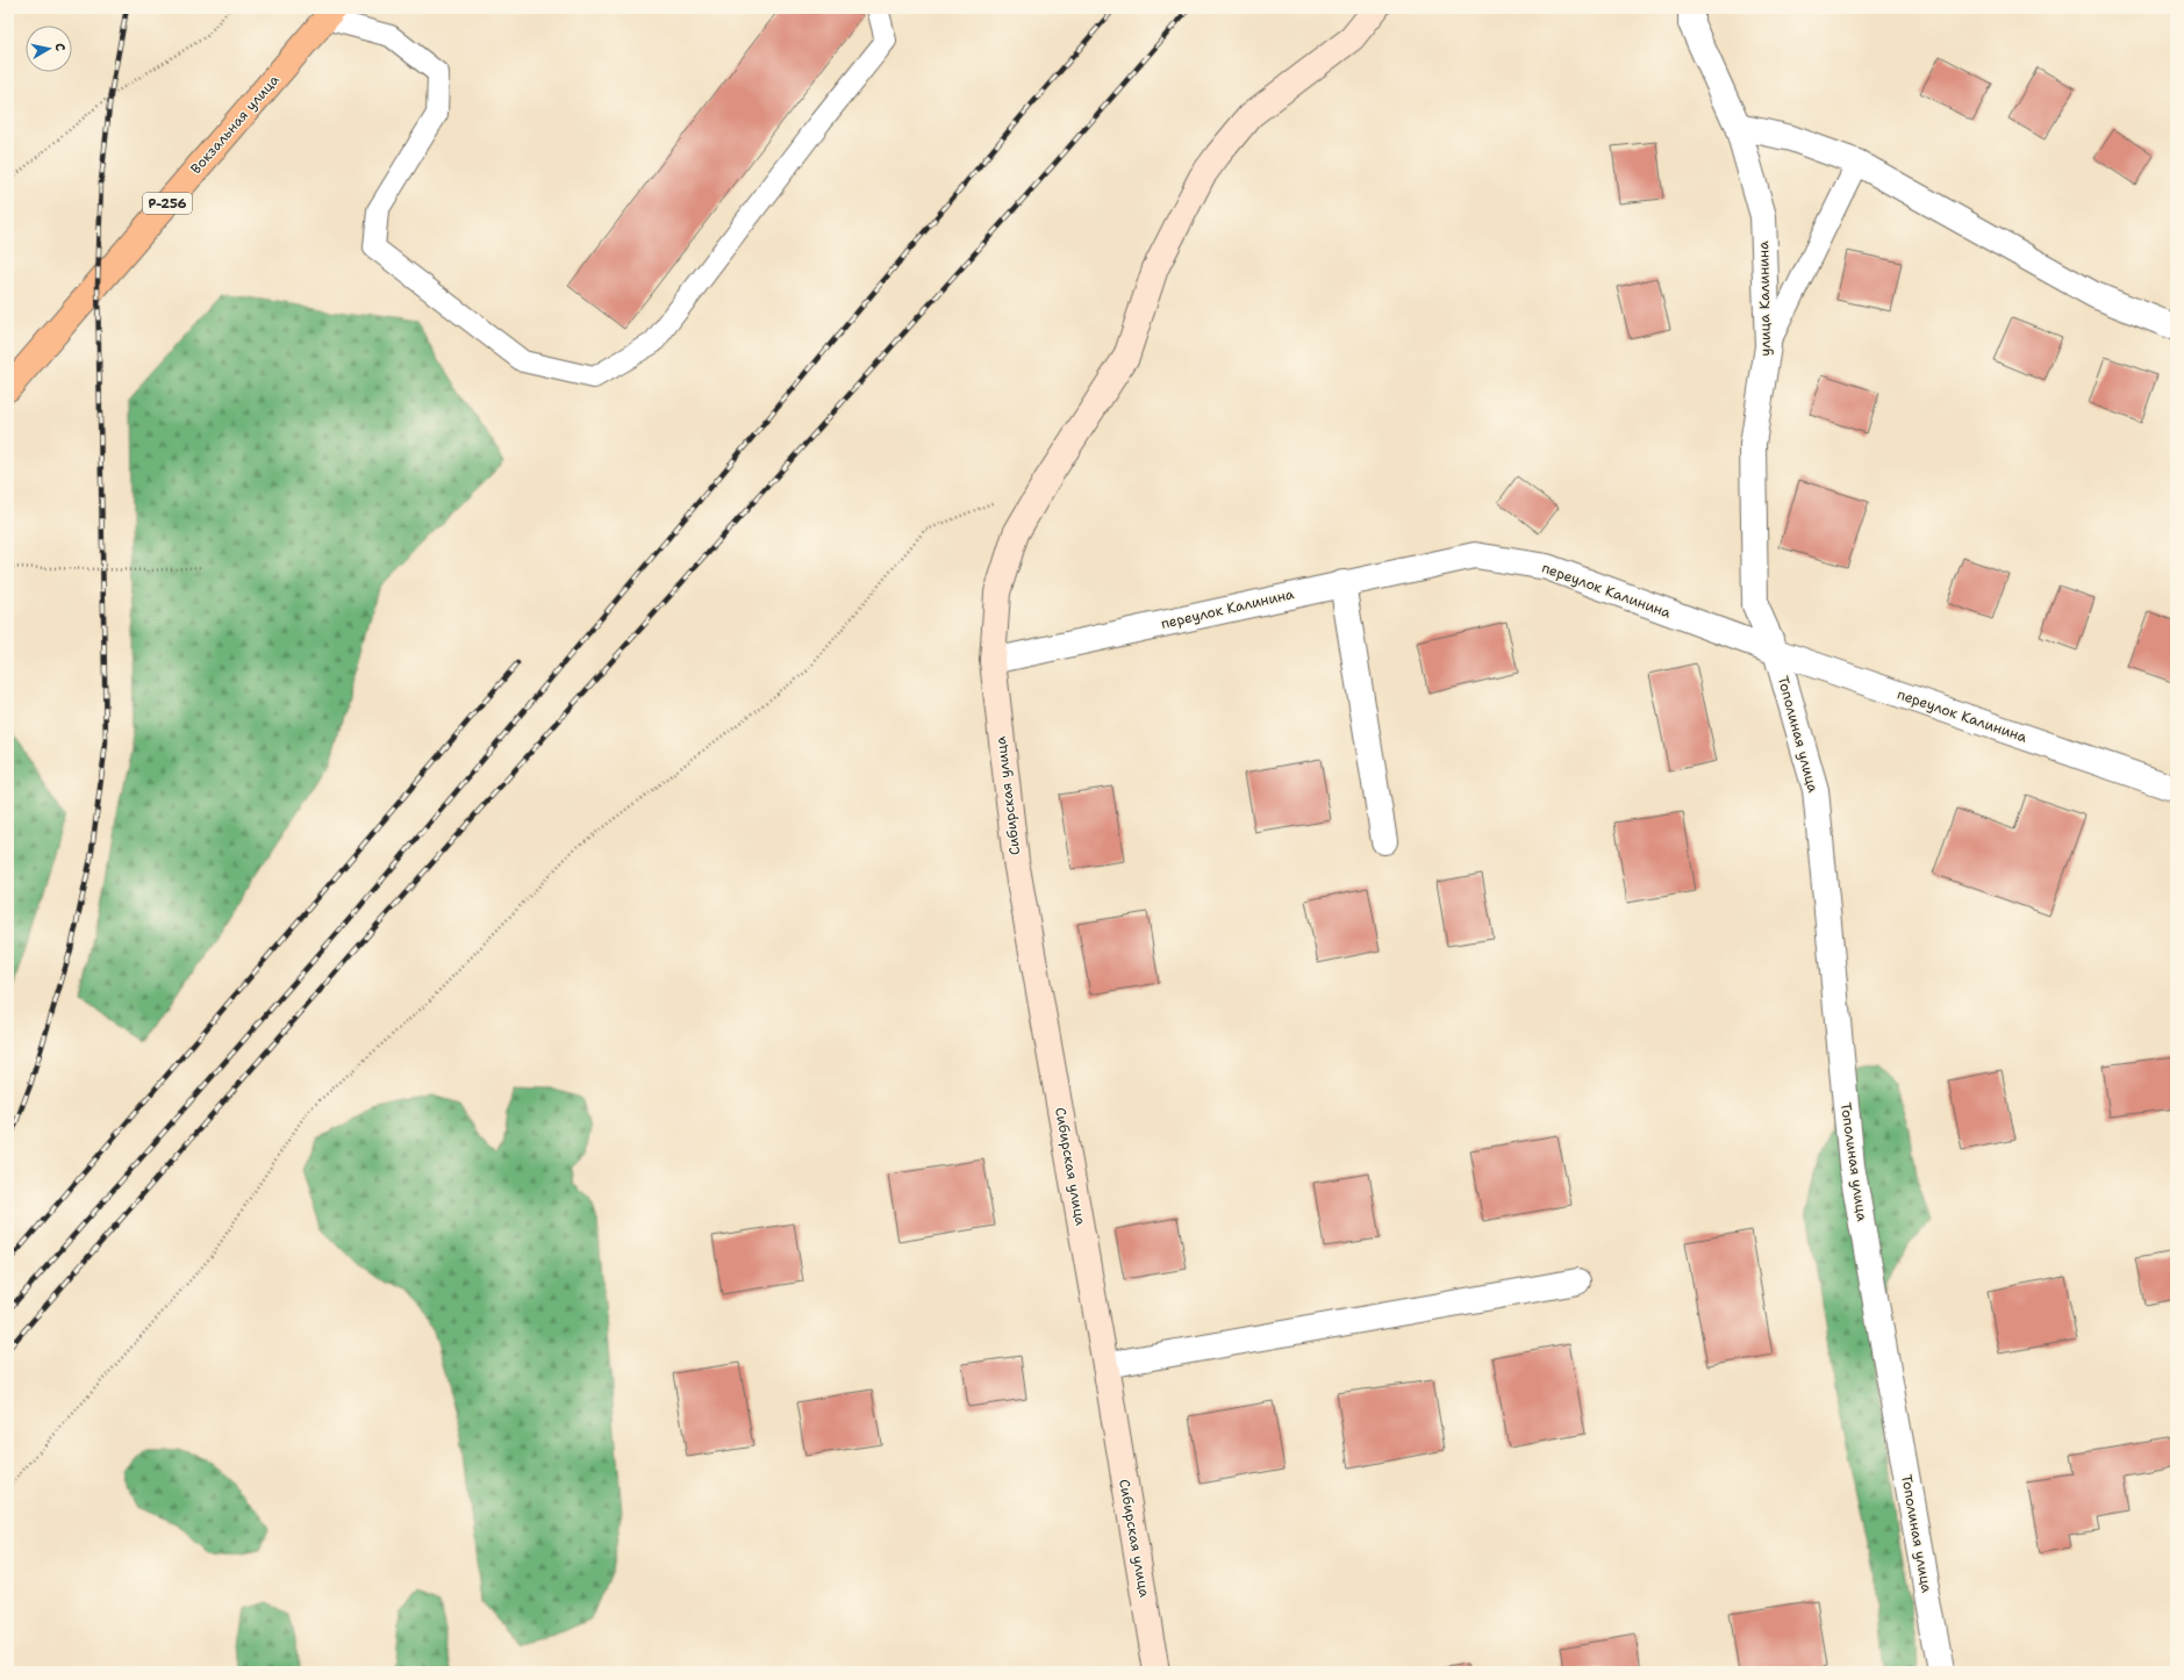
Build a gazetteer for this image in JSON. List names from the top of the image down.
{
  "streets": {
    "highway": ["Вокзальная улица", "Р-256"],
    "street": [
      "улица Калинина",
      "переулок Калинина",
      "Тополиная улица",
      "Сибирская улица"
    ]
  },
  "crossings": [
    ["улица Калинина", "переулок Калинина"],
    ["улица Калинина", "Тополиная улица"],
    ["переулок Калинина", "Тополиная улица"],
    ["переулок Калинина", "Сибирская улица"]
  ],
  "north": "right"
}
